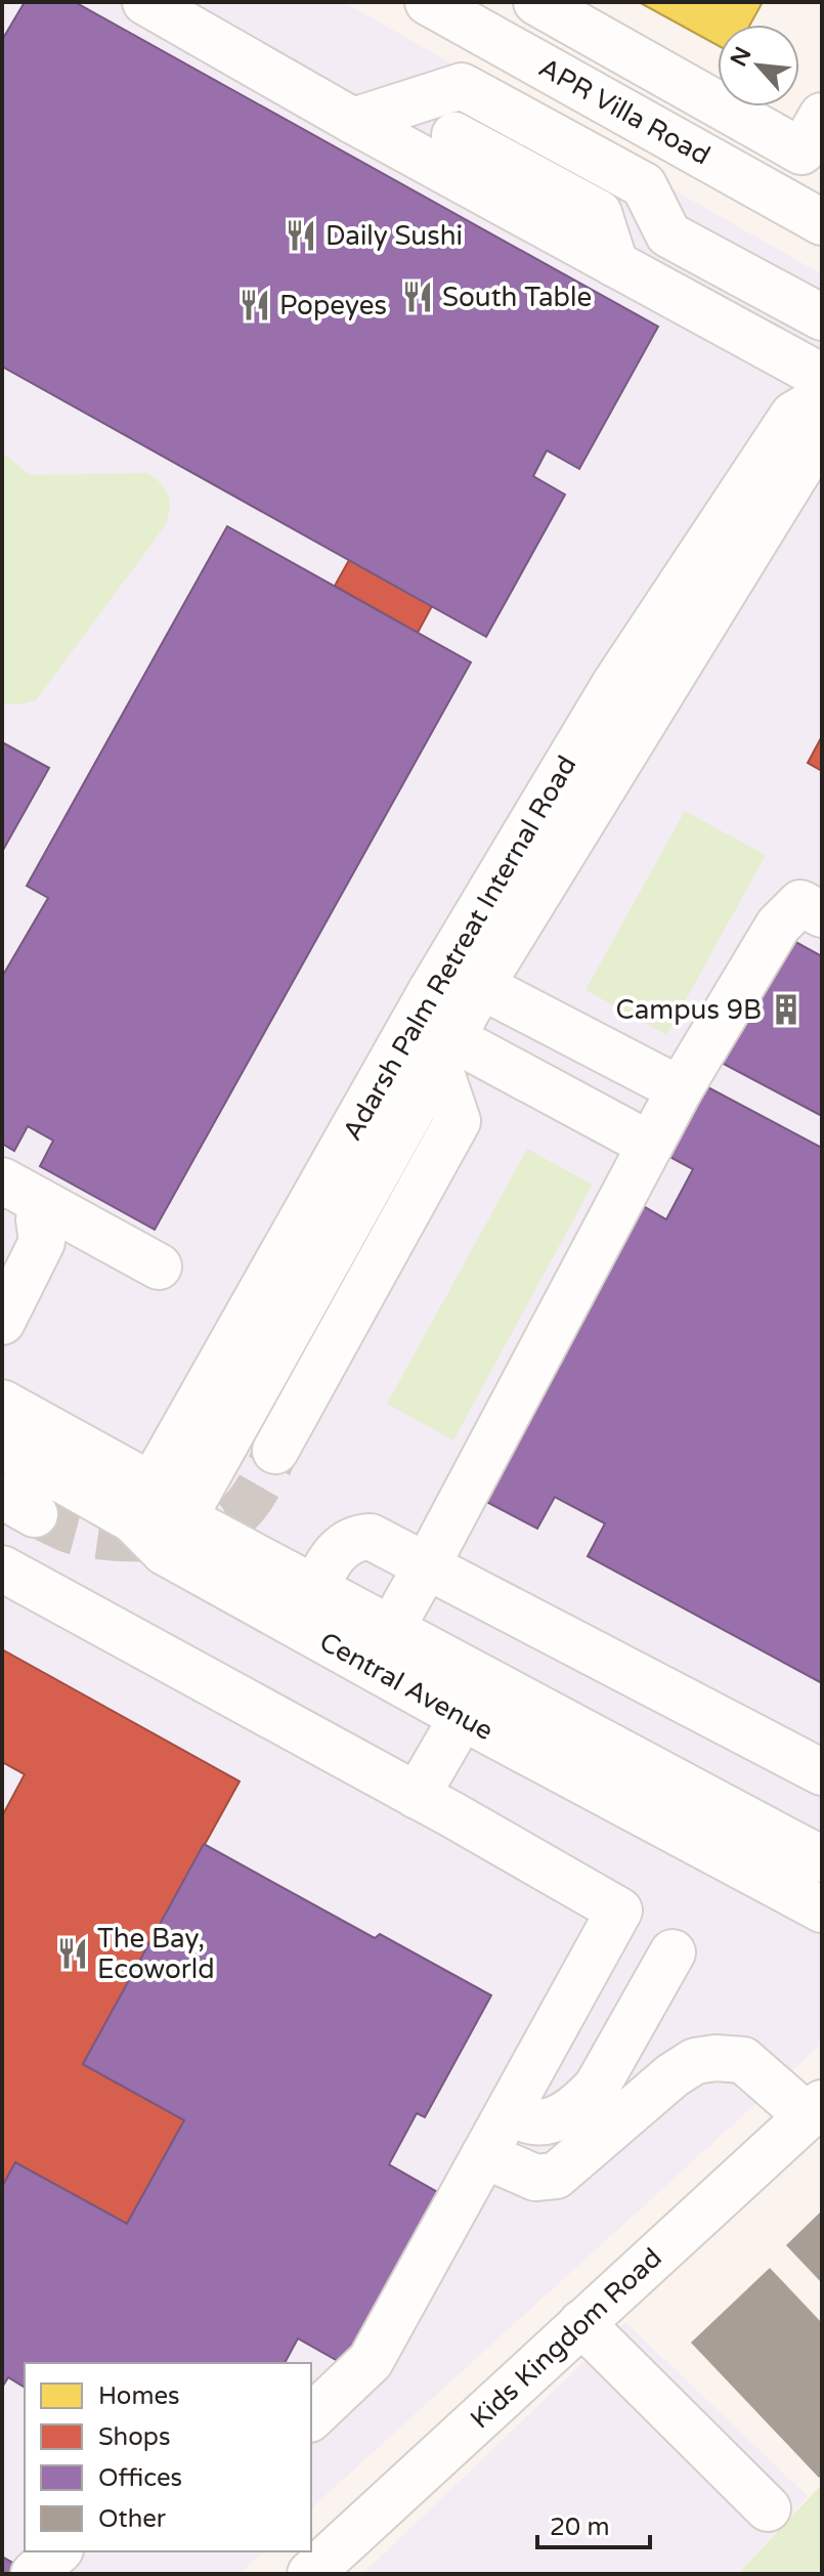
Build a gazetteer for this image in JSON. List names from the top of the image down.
{
  "streets": {
    "street": [
      "APR Villa Road",
      "Adarsh Palm Retreat Internal Road",
      "Central Avenue",
      "Kids Kingdom Road"
    ]
  },
  "crossings": [
    ["Adarsh Palm Retreat Internal Road", "Central Avenue"]
  ],
  "places": {
    "restaurant": [
      "Daily Sushi",
      "South Table",
      "Popeyes",
      "The Bay, Ecoworld"
    ],
    "building": ["Campus 9B"]
  },
  "legend": [
    "Homes",
    "Shops",
    "Offices",
    "Other"
  ],
  "scale_bar": "20 m",
  "north": "top left"
}
